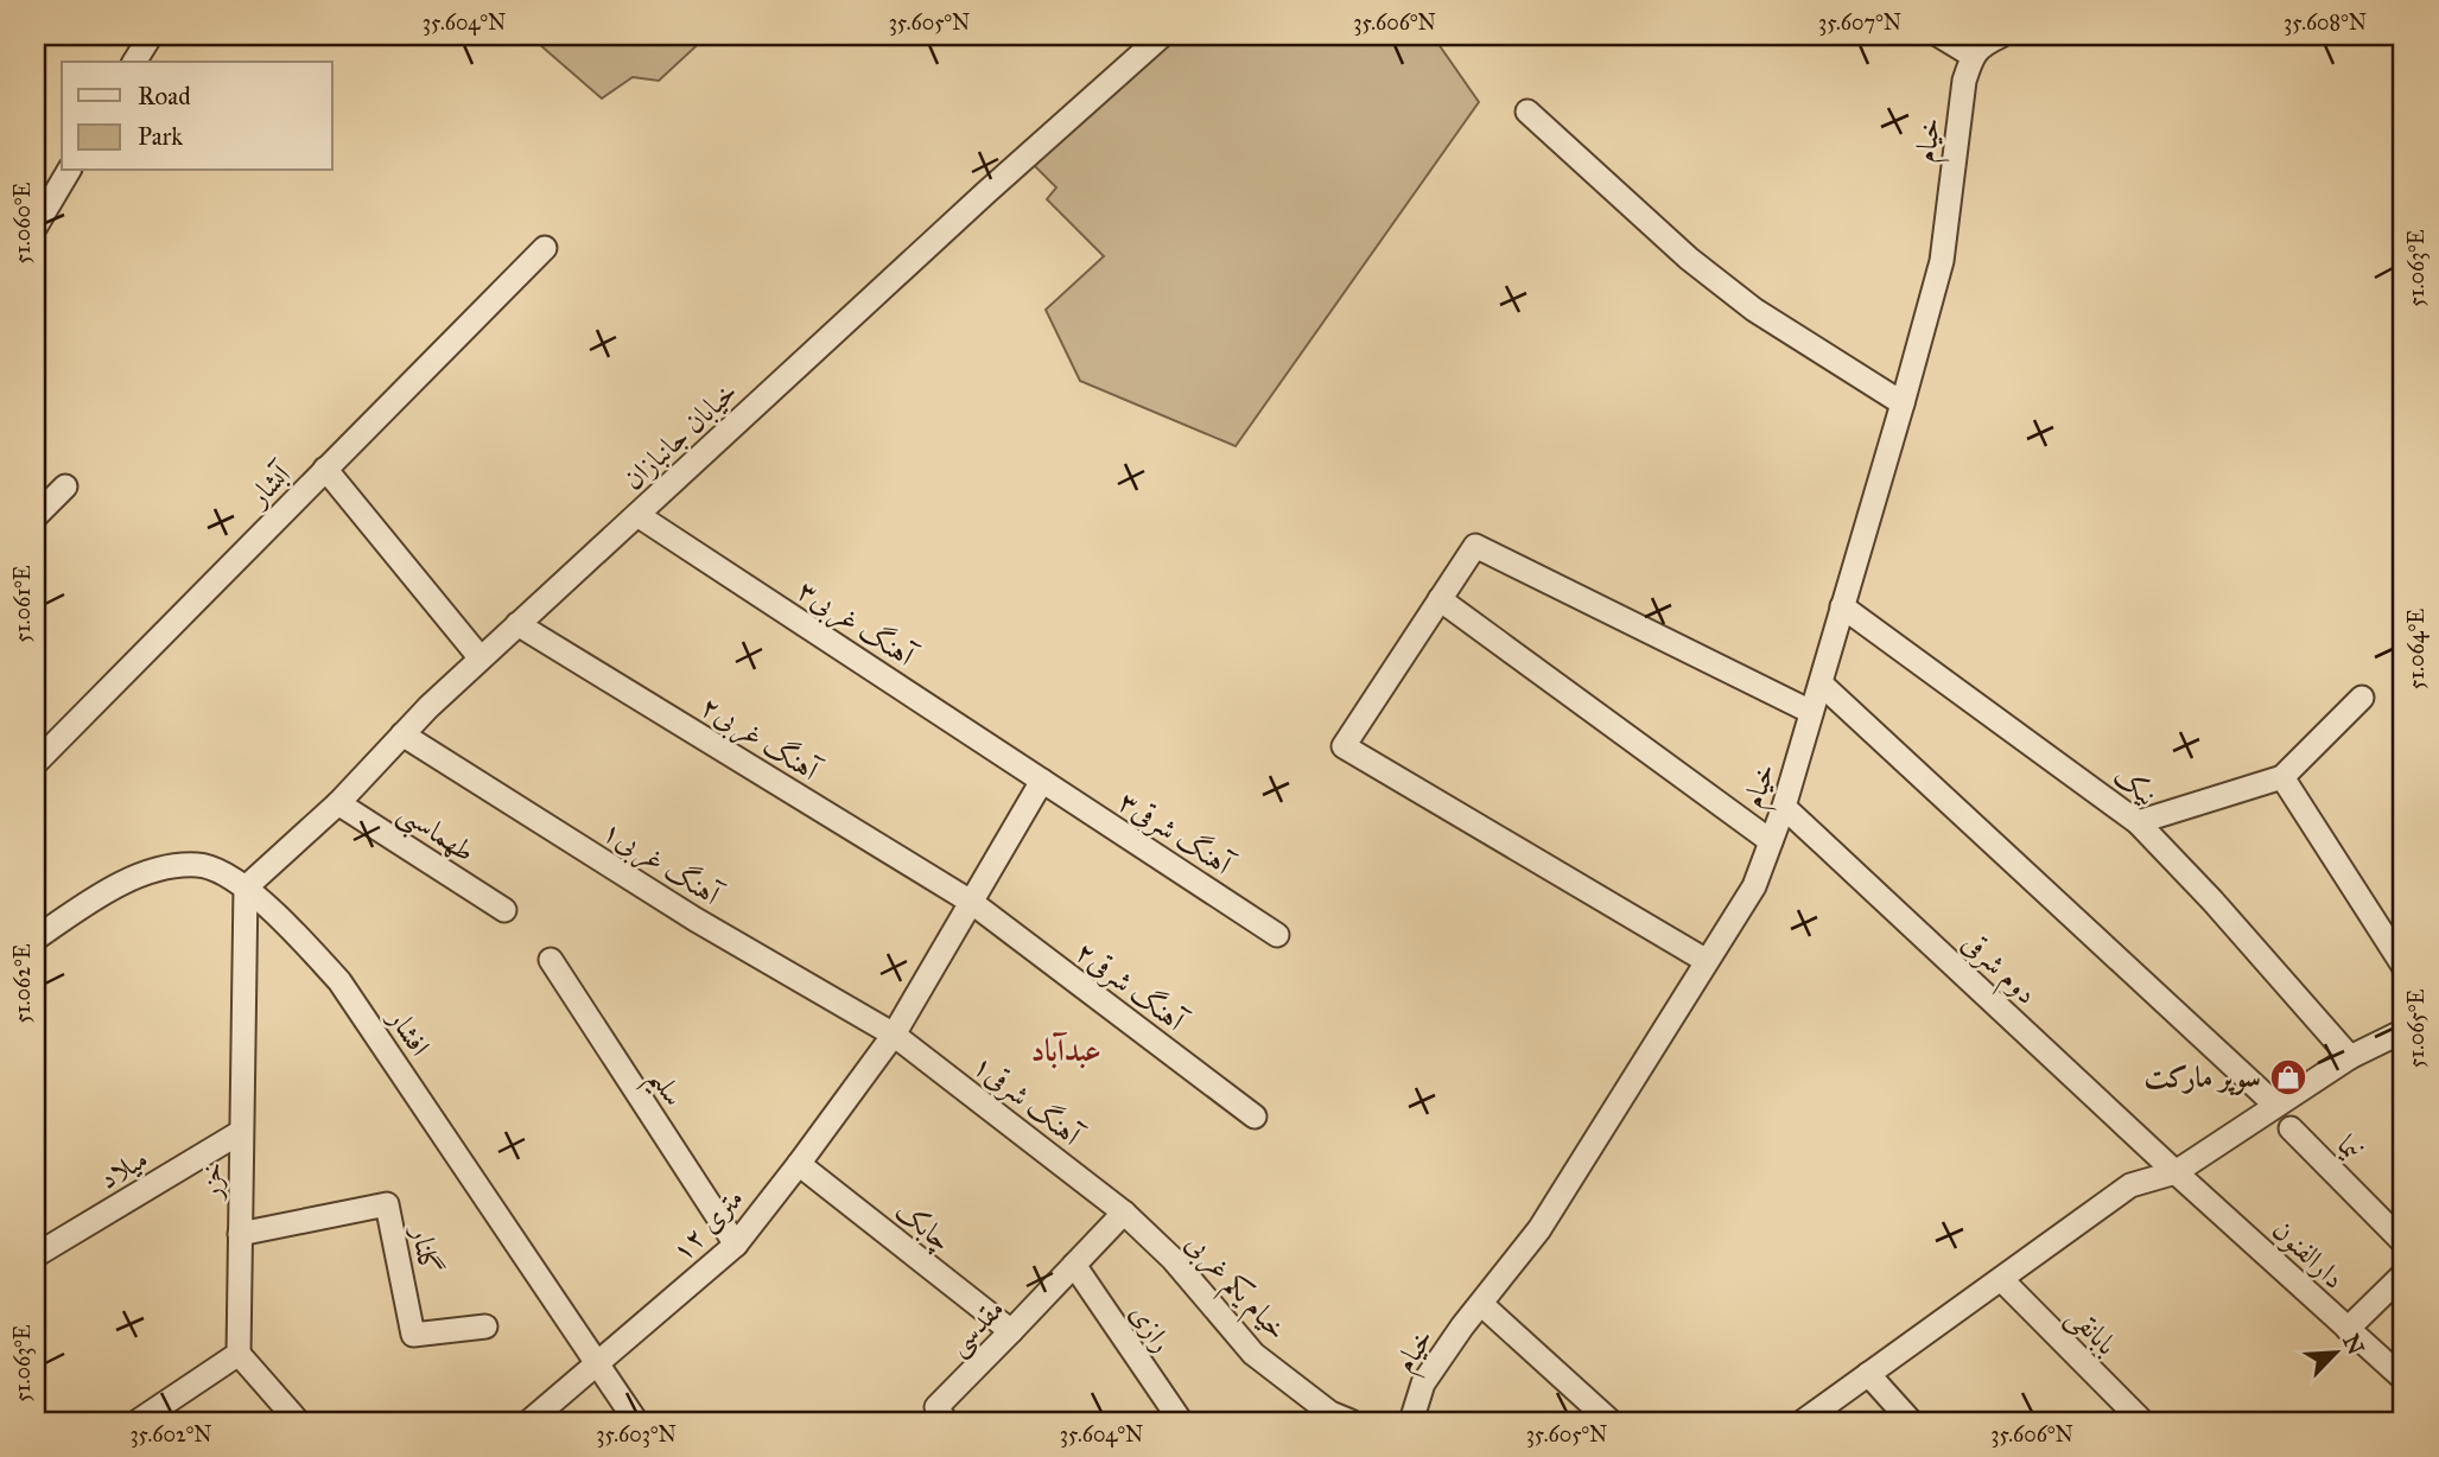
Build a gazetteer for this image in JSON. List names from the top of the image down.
{
  "streets": {
    "street": [
      "خیام",
      "خیابان جانبازان",
      "آبشار",
      "آهنگ غربی۳",
      "آهنگ غربی۲",
      "نیک",
      "طهماسبی",
      "آهنگ شرقی۳",
      "آهنگ غربی۱",
      "دوم شرقی",
      "آهنگ شرقی۲",
      "افشار",
      "سلیم",
      "آهنگ شرقی۱",
      "نیما",
      "میلاد",
      "خزر",
      "۱۲ متری",
      "چابک",
      "گلنار",
      "دارالفنون",
      "خیام یکم غربی",
      "مقدسی",
      "رازی",
      "بابانقی"
    ]
  },
  "crossings": [
    ["خیام", "نیک"],
    ["خیام", "دوم شرقی"],
    ["خیابان جانبازان", "آهنگ غربی۳"],
    ["خیابان جانبازان", "آهنگ غربی۲"],
    ["خیابان جانبازان", "طهماسبی"],
    ["خیابان جانبازان", "آهنگ غربی۱"],
    ["خیابان جانبازان", "افشار"],
    ["خیابان جانبازان", "خزر"],
    ["آهنگ غربی۳", "آهنگ شرقی۳"],
    ["آهنگ غربی۳", "۱۲ متری"],
    ["آهنگ غربی۲", "آهنگ شرقی۲"],
    ["آهنگ غربی۲", "۱۲ متری"],
    ["آهنگ شرقی۳", "۱۲ متری"],
    ["آهنگ غربی۱", "آهنگ شرقی۱"],
    ["آهنگ غربی۱", "۱۲ متری"],
    ["دوم شرقی", "دارالفنون"],
    ["آهنگ شرقی۲", "۱۲ متری"],
    ["افشار", "خزر"],
    ["افشار", "۱۲ متری"],
    ["سلیم", "۱۲ متری"],
    ["آهنگ شرقی۱", "۱۲ متری"],
    ["آهنگ شرقی۱", "خیام یکم غربی"],
    ["آهنگ شرقی۱", "مقدسی"],
    ["میلاد", "خزر"],
    ["خزر", "گلنار"],
    ["۱۲ متری", "چابک"],
    ["چابک", "مقدسی"],
    ["خیام یکم غربی", "مقدسی"],
    ["مقدسی", "رازی"]
  ],
  "districts": ["عبدآباد"],
  "places": {
    "shop": ["سوپر مارکت"]
  },
  "legend": ["Road", "Park"],
  "north": "top right",
  "coordinates": [
    "35.604°N",
    "35.605°N",
    "35.606°N",
    "35.607°N",
    "35.608°N",
    "51.060°E",
    "51.063°E",
    "51.061°E",
    "51.064°E",
    "51.062°E",
    "51.065°E",
    "35.602°N",
    "35.603°N"
  ]
}
